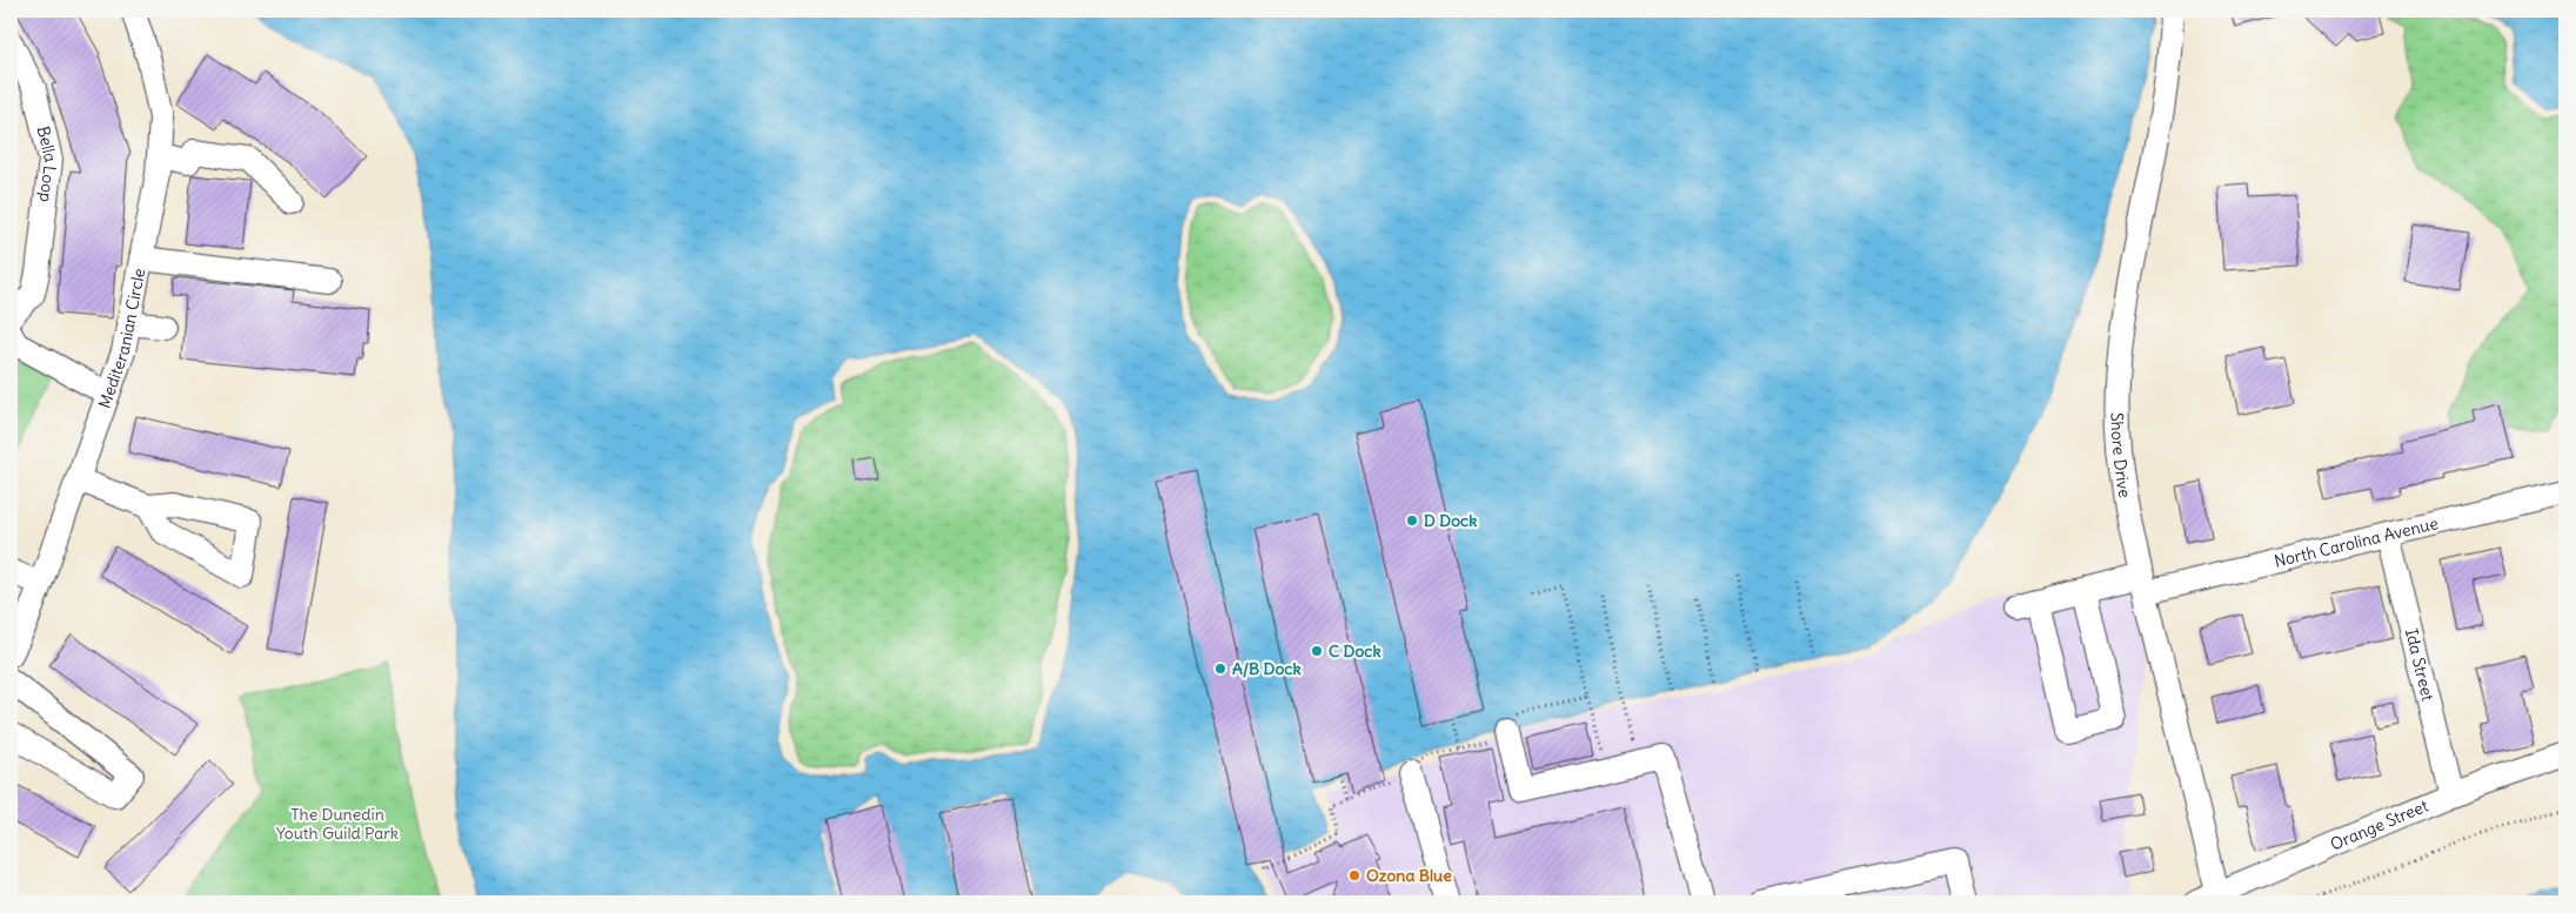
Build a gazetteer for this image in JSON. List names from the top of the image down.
{
  "streets": {
    "street": [
      "Bella Loop",
      "Mediteranian Circle",
      "Shore Drive",
      "North Carolina Avenue",
      "Ida Street",
      "Orange Street"
    ]
  },
  "crossings": [
    ["Shore Drive", "North Carolina Avenue"],
    ["Shore Drive", "Orange Street"],
    ["North Carolina Avenue", "Ida Street"],
    ["Ida Street", "Orange Street"]
  ],
  "parks": ["The Dunedin Youth Guild Park"],
  "places": [
    "D Dock",
    "C Dock",
    "A/B Dock",
    "Ozona Blue"
  ]
}
